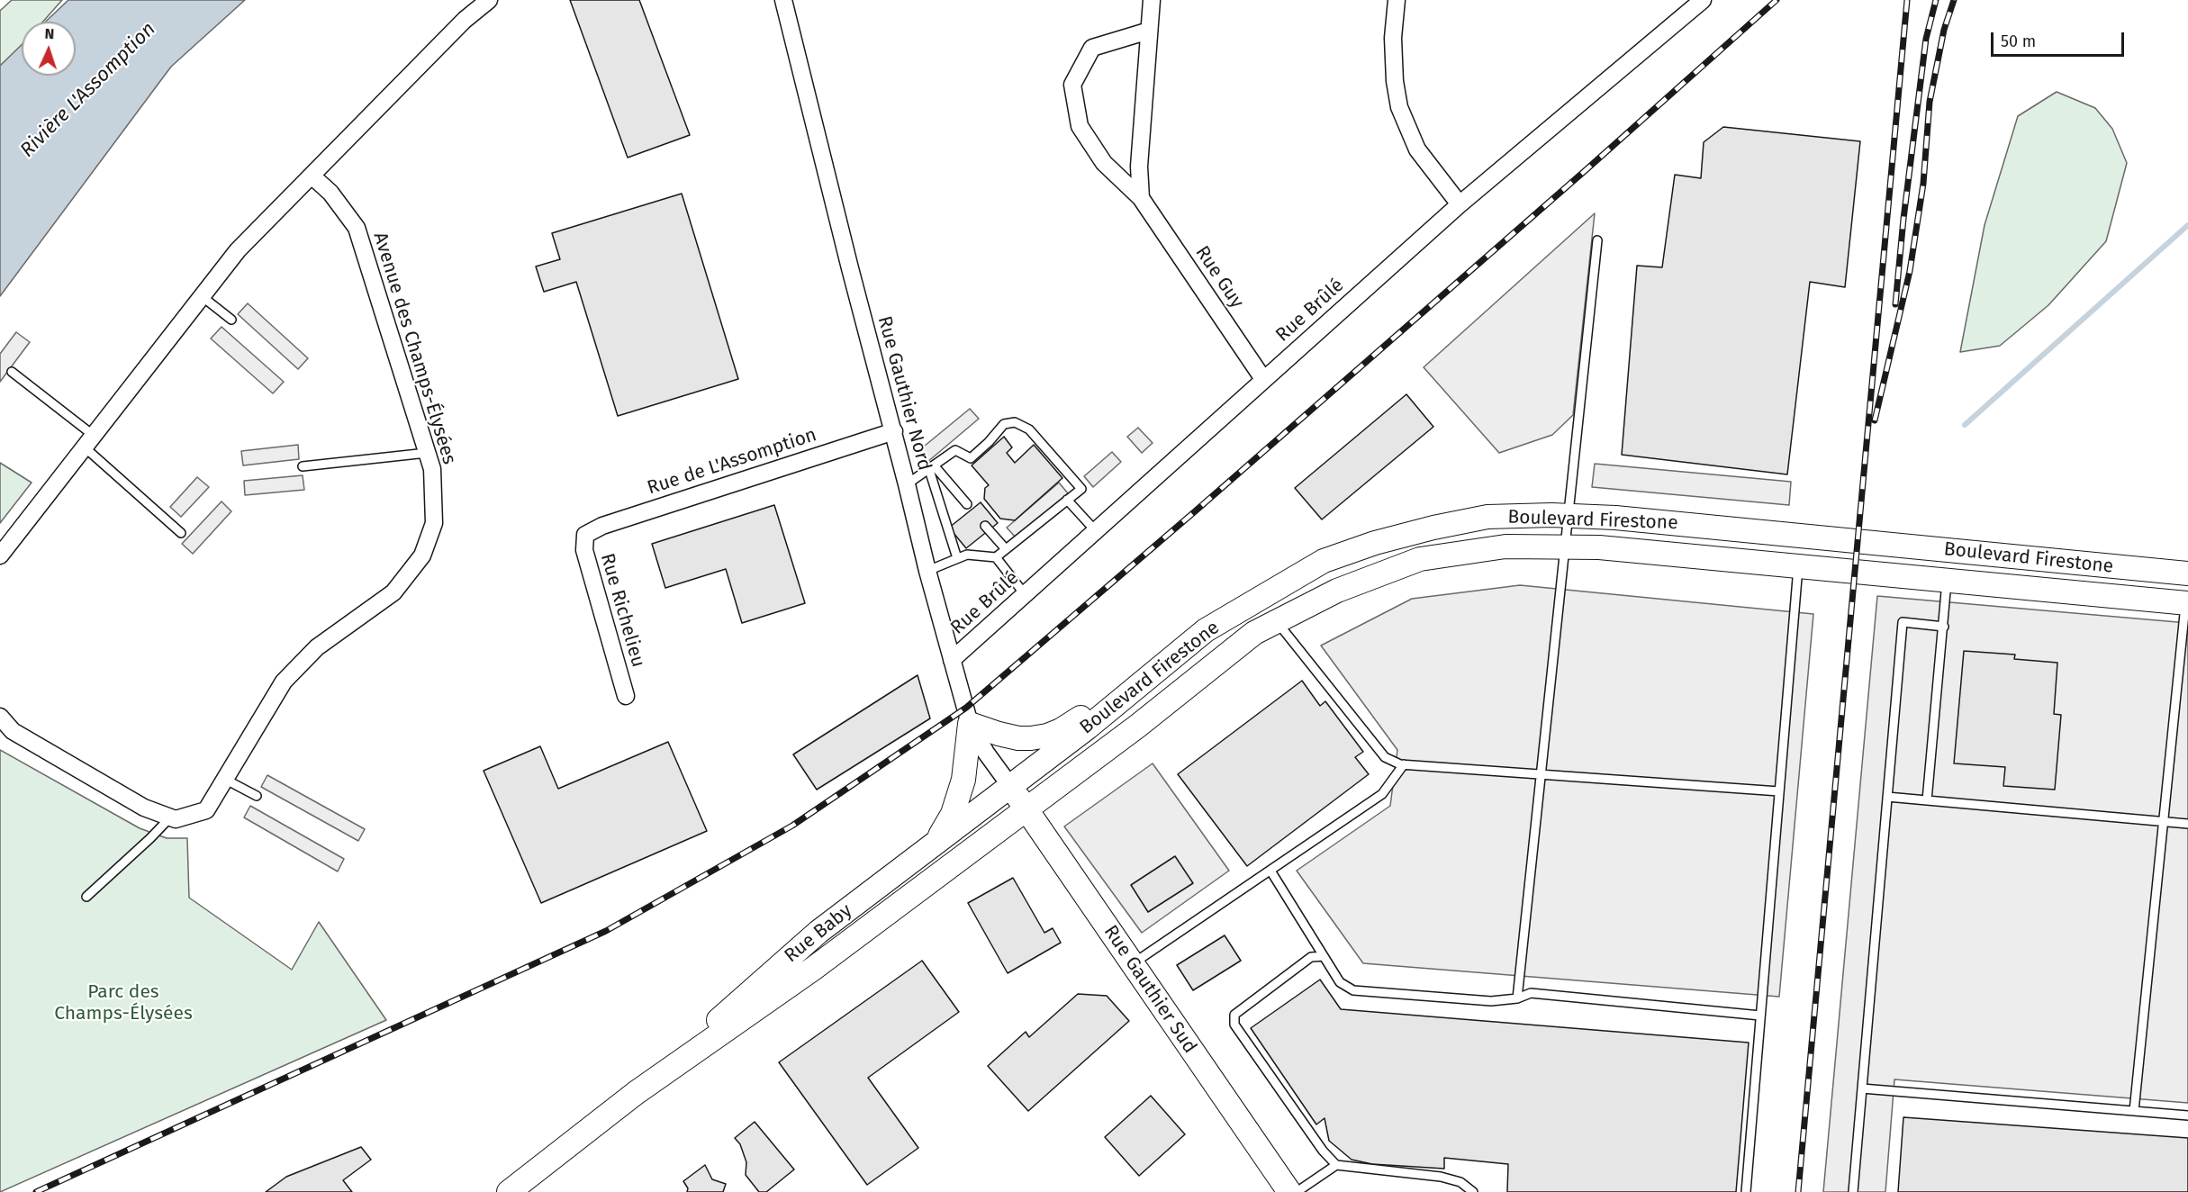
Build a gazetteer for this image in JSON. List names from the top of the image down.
{
  "streets": {
    "main road": ["Boulevard Firestone", "Rue Baby", "Rue Gauthier Sud"],
    "street": [
      "Rue Guy",
      "Rue Brûlé",
      "Avenue des Champs-Élysées",
      "Rue Gauthier Nord",
      "Rue de L'Assomption",
      "Rue Richelieu"
    ]
  },
  "crossings": [
    ["Rue Guy", "Rue Brûlé"],
    ["Rue Brûlé", "Rue Gauthier Nord"],
    ["Rue Gauthier Nord", "Rue de L'Assomption"],
    ["Rue Gauthier Nord", "Boulevard Firestone"],
    ["Rue Gauthier Nord", "Rue Baby"],
    ["Rue Gauthier Nord", "Rue Gauthier Sud"],
    ["Rue de L'Assomption", "Rue Richelieu"],
    ["Boulevard Firestone", "Rue Baby"],
    ["Boulevard Firestone", "Rue Gauthier Sud"],
    ["Rue Baby", "Rue Gauthier Sud"]
  ],
  "water": ["Rivière L'Assomption"],
  "parks": ["Parc des Champs-Élysées"],
  "scale_bar": "50 m",
  "north": "top"
}
